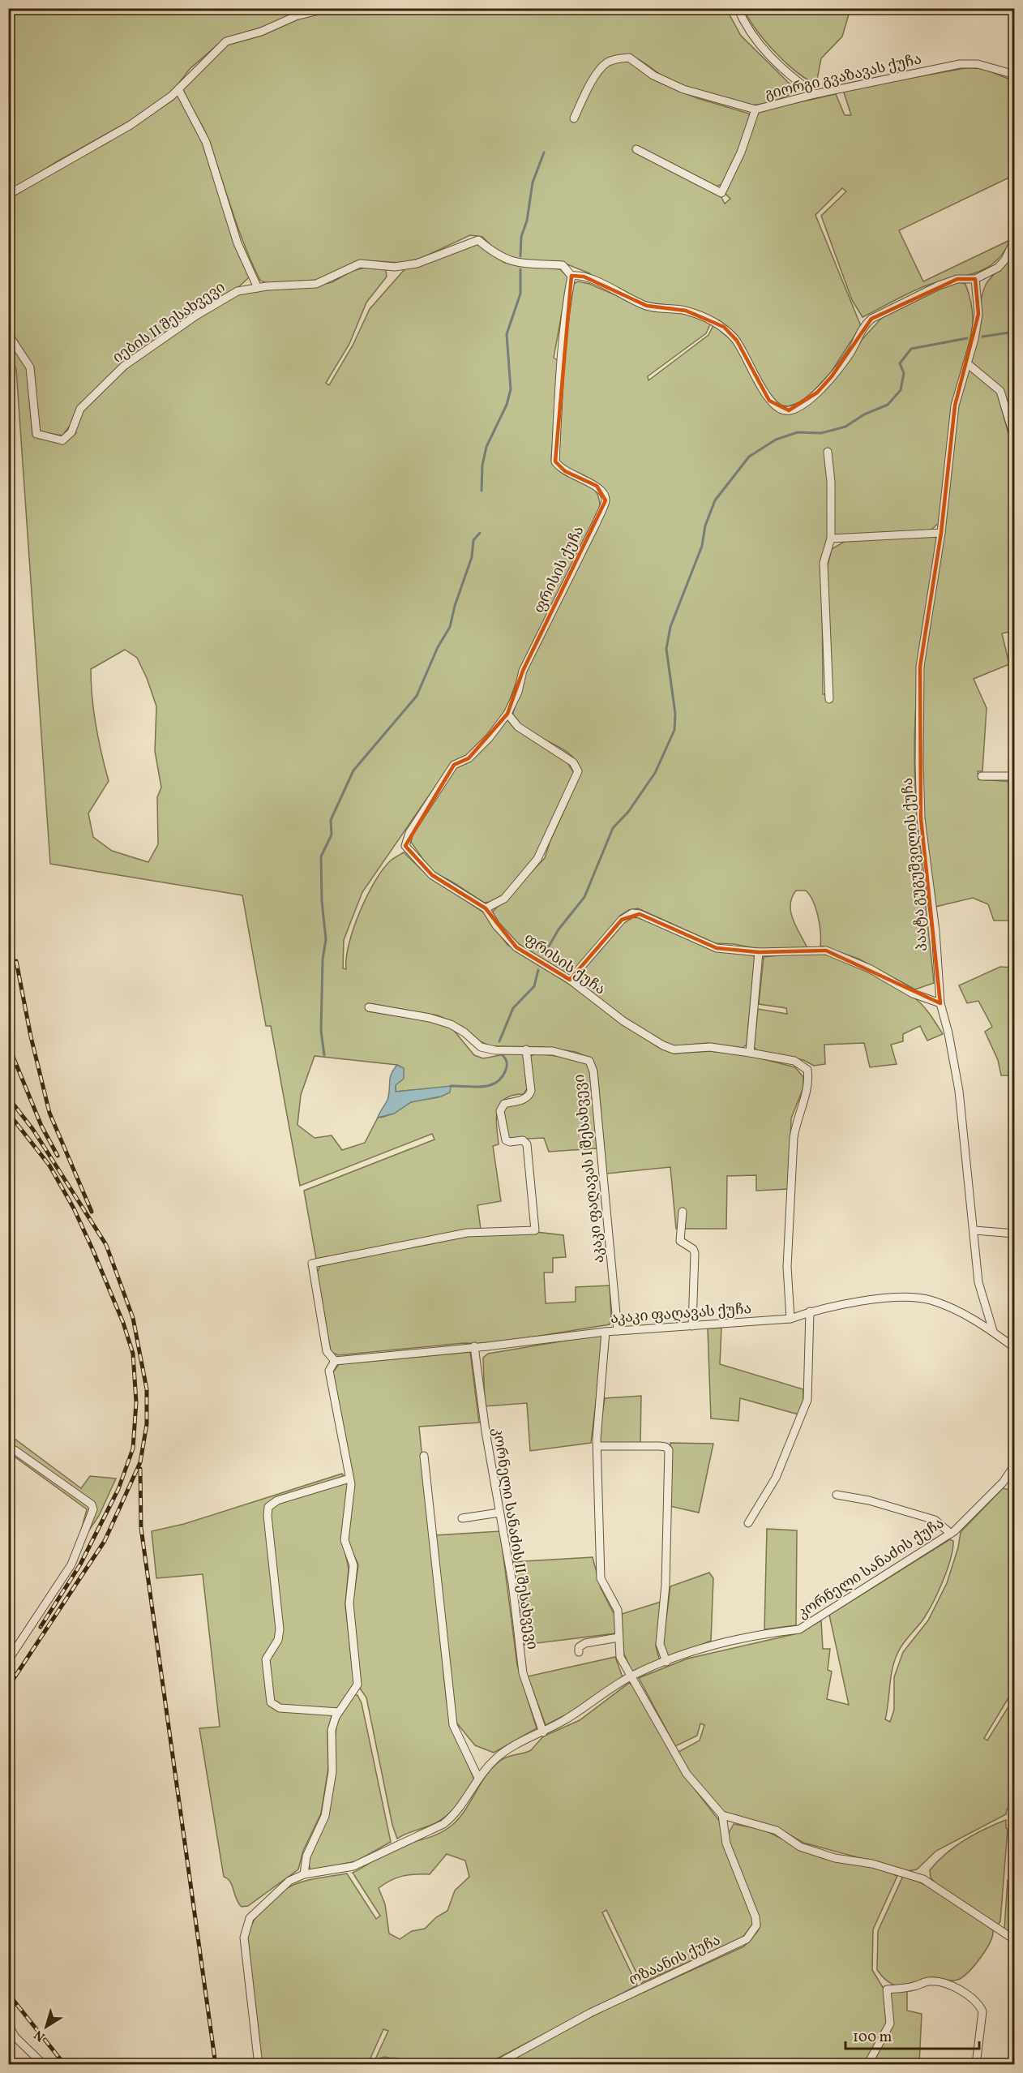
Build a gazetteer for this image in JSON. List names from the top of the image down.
{
  "streets": {
    "street": [
      "გიორგი გვაზავას ქუჩა",
      "იების II შესახვევი",
      "ფრისის ქუჩა",
      "პაატა გუგუშვილის ქუჩა",
      "აკაკი ფაღავას I შესახვევი",
      "აკაკი ფაღავას ქუჩა",
      "კორნელი სანაძის II შესახვევი",
      "კორნელი სანაძის ქუჩა",
      "ოზაანის ქუჩა"
    ]
  },
  "crossings": [
    ["იების II შესახვევი", "ფრისის ქუჩა"],
    ["ფრისის ქუჩა", "აკაკი ფაღავას ქუჩა"],
    ["პაატა გუგუშვილის ქუჩა", "აკაკი ფაღავას ქუჩა"],
    ["აკაკი ფაღავას I შესახვევი", "აკაკი ფაღავას ქუჩა"],
    ["აკაკი ფაღავას ქუჩა", "კორნელი სანაძის II შესახვევი"],
    ["კორნელი სანაძის II შესახვევი", "კორნელი სანაძის ქუჩა"]
  ],
  "scale_bar": "100 m",
  "north": "bottom left"
}
